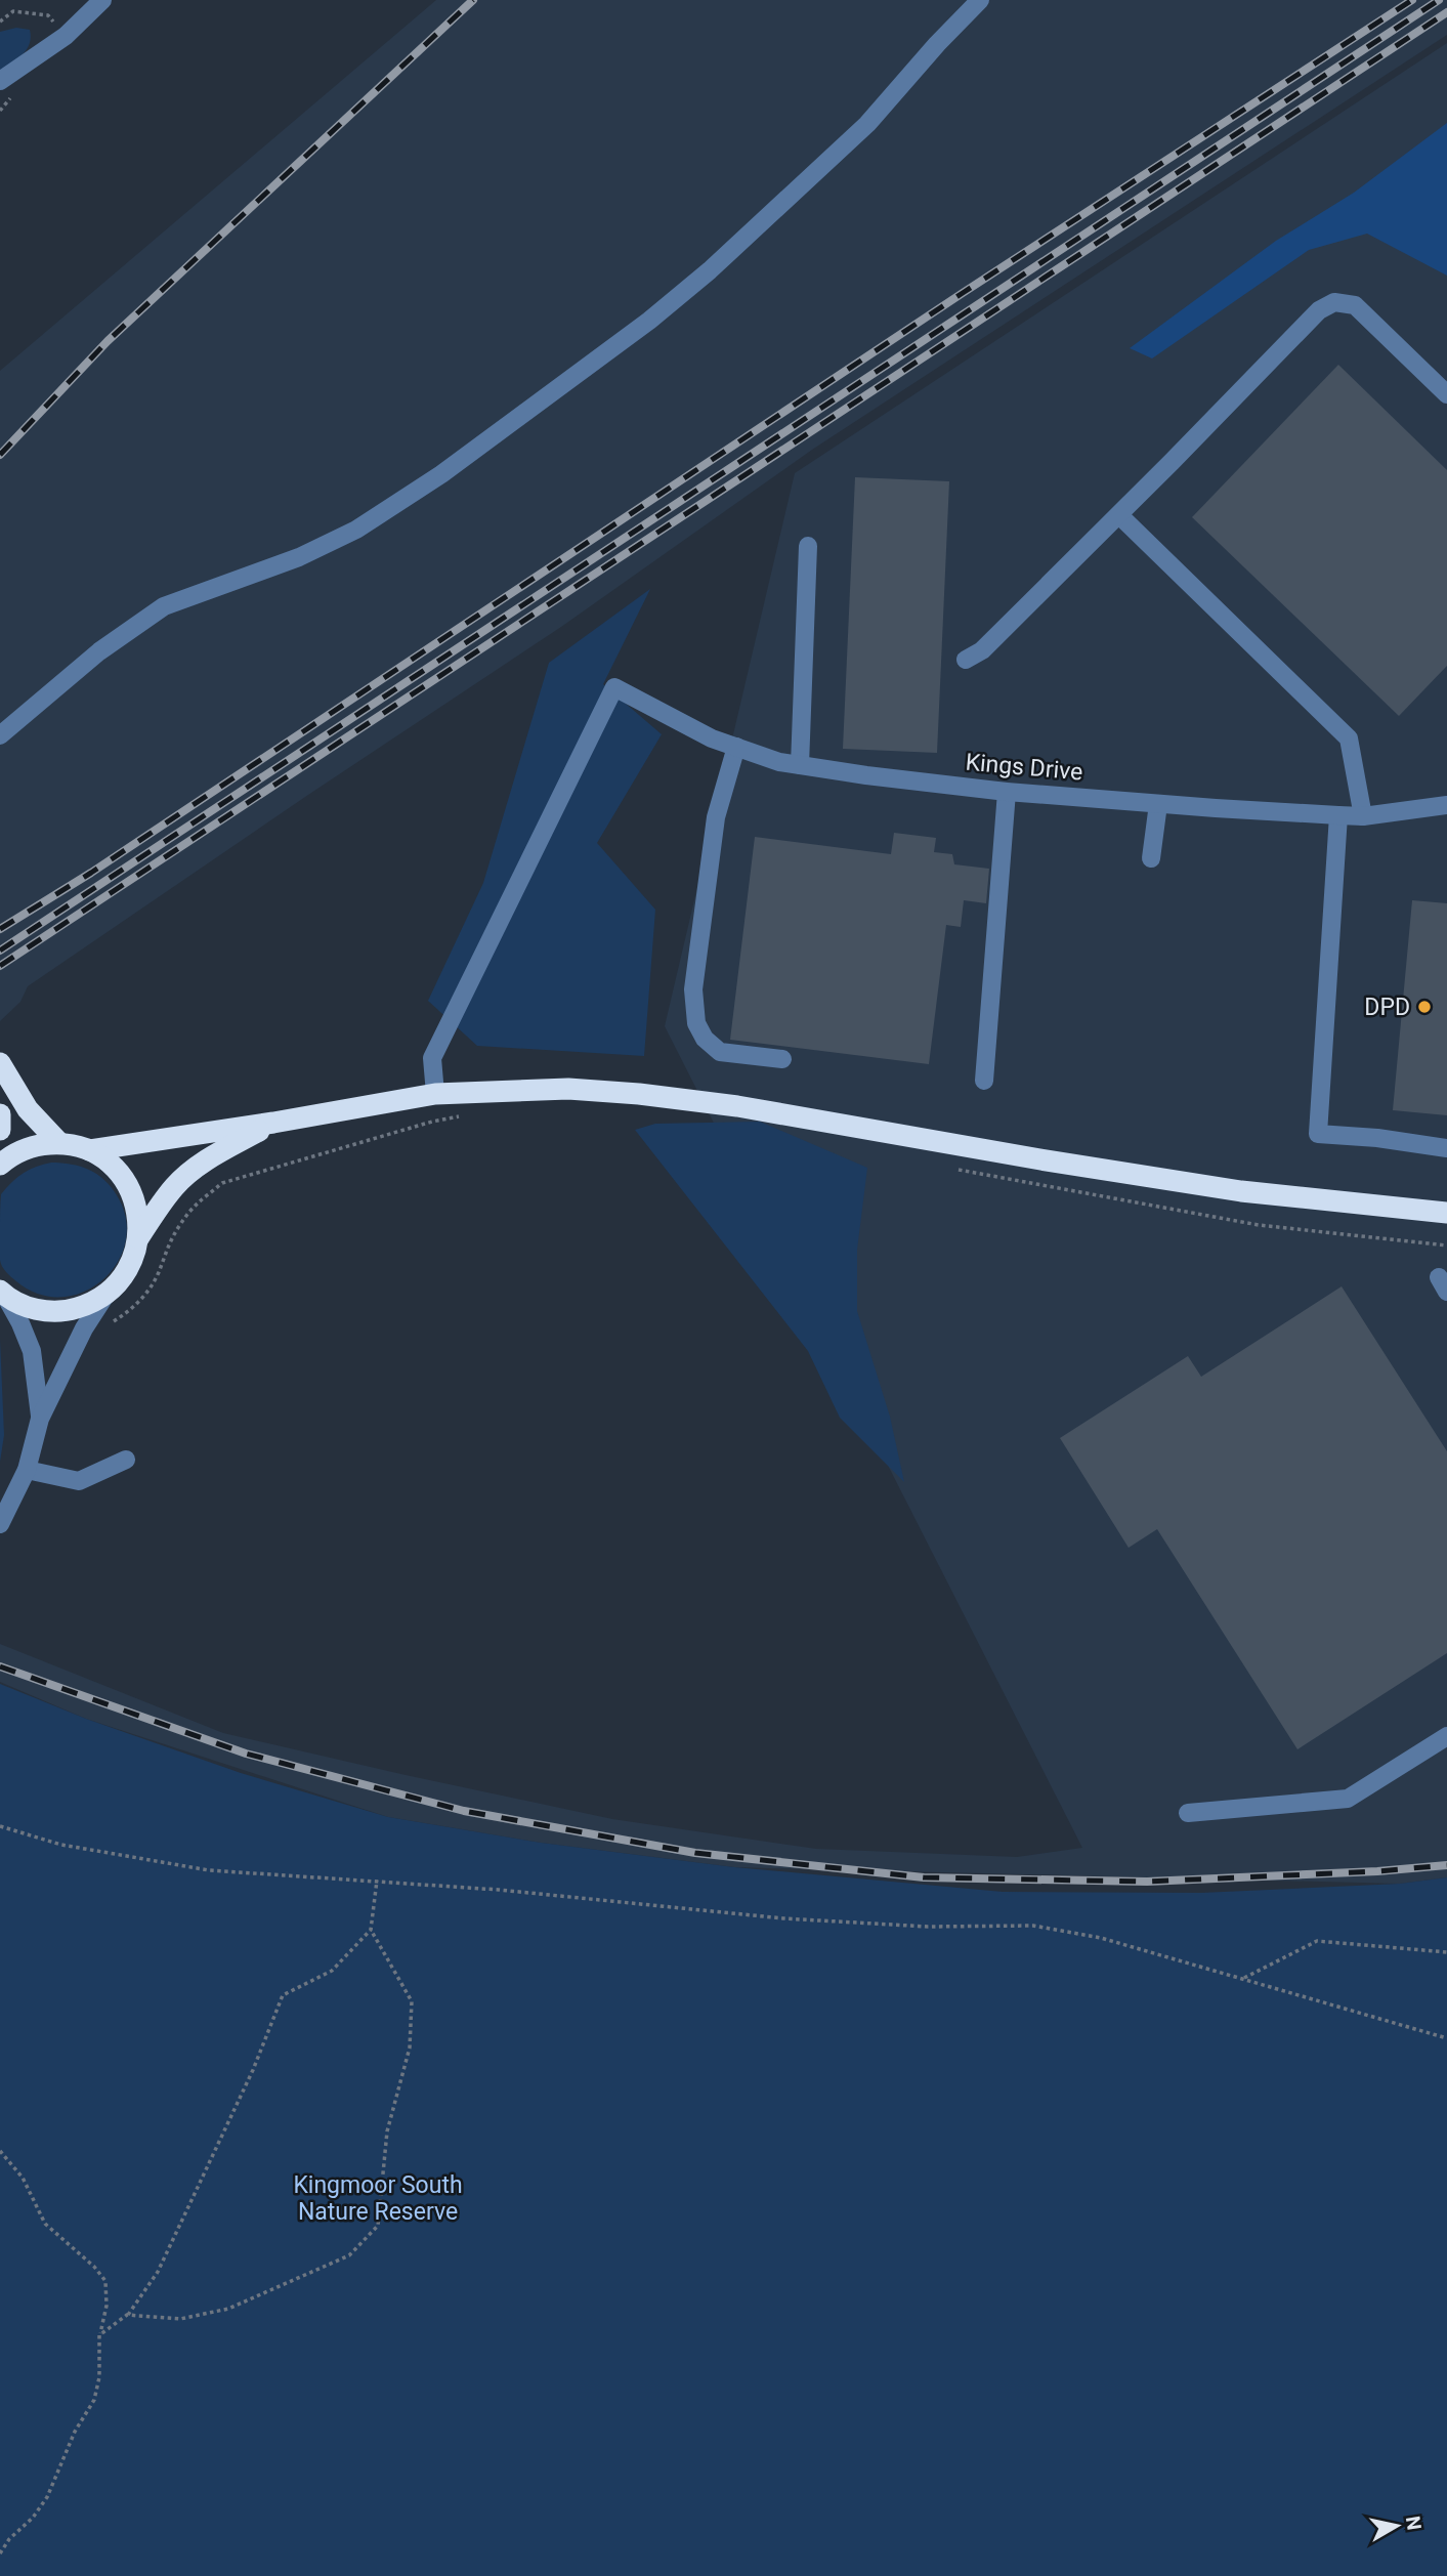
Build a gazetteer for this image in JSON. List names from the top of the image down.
{
  "streets": {
    "street": ["Kings Drive"]
  },
  "parks": ["Kingmoor South Nature Reserve"],
  "places": ["DPD"],
  "north": "right"
}
